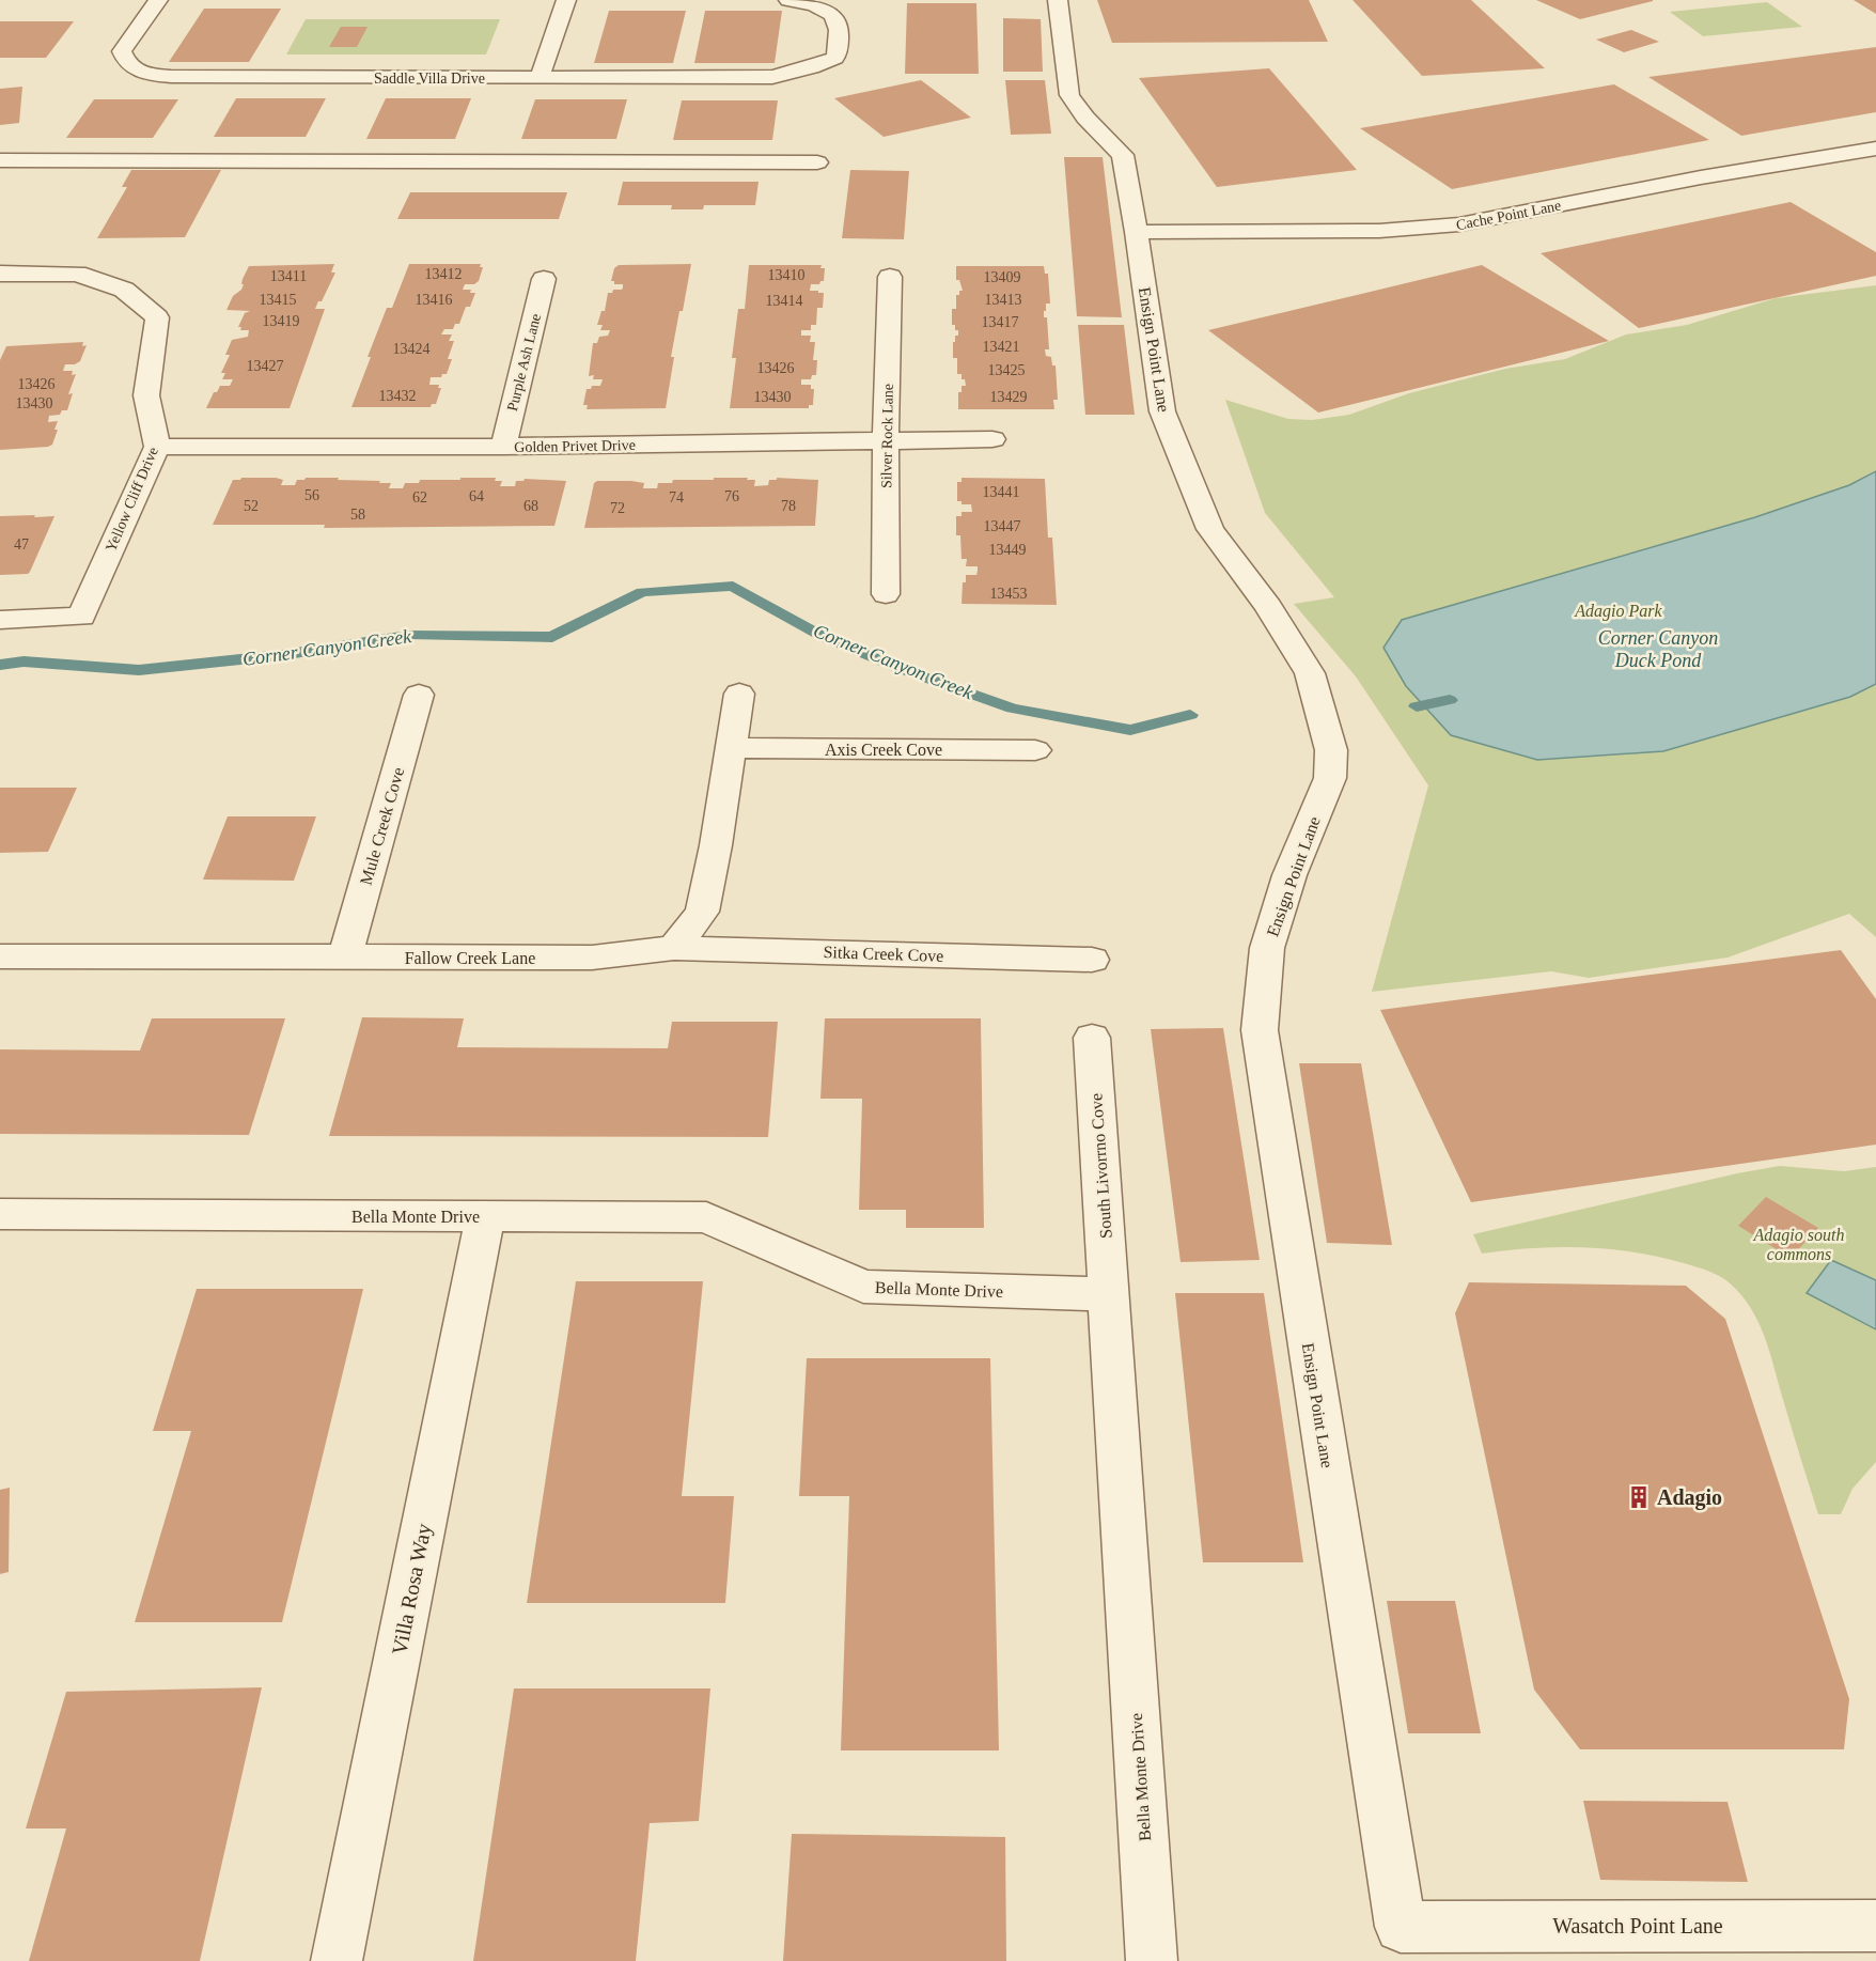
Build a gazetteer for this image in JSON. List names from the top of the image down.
{
  "streets": {
    "street": [
      "Saddle Villa Drive",
      "Cache Point Lane",
      "Ensign Point Lane",
      "Purple Ash Lane",
      "Silver Rock Lane",
      "Golden Privet Drive",
      "Yellow Cliff Drive",
      "Axis Creek Cove",
      "Mule Creek Cove",
      "Sitka Creek Cove",
      "Fallow Creek Lane",
      "South Livorrno Cove",
      "Bella Monte Drive",
      "Villa Rosa Way",
      "Wasatch Point Lane"
    ]
  },
  "crossings": [
    ["Cache Point Lane", "Ensign Point Lane"],
    ["Ensign Point Lane", "Wasatch Point Lane"],
    ["Purple Ash Lane", "Golden Privet Drive"],
    ["Silver Rock Lane", "Golden Privet Drive"],
    ["Golden Privet Drive", "Yellow Cliff Drive"],
    ["Mule Creek Cove", "Fallow Creek Lane"],
    ["Sitka Creek Cove", "Fallow Creek Lane"],
    ["South Livorrno Cove", "Bella Monte Drive"],
    ["Bella Monte Drive", "Villa Rosa Way"]
  ],
  "water": ["Corner Canyon Duck Pond", "Corner Canyon Creek"],
  "parks": ["Adagio Park", "Adagio south commons"],
  "places": {
    "building": ["Adagio"]
  },
  "house_numbers": [
    "13412",
    "13410",
    "13411",
    "13409",
    "13415",
    "13416",
    "13413",
    "13414",
    "13419",
    "13417",
    "13421",
    "13424",
    "13427",
    "13426",
    "13425",
    "13426",
    "13432",
    "13430",
    "13429",
    "13430",
    "13441",
    "56",
    "64",
    "76",
    "62",
    "74",
    "52",
    "68",
    "78",
    "72",
    "58",
    "13447",
    "47",
    "13449",
    "13453"
  ]
}
